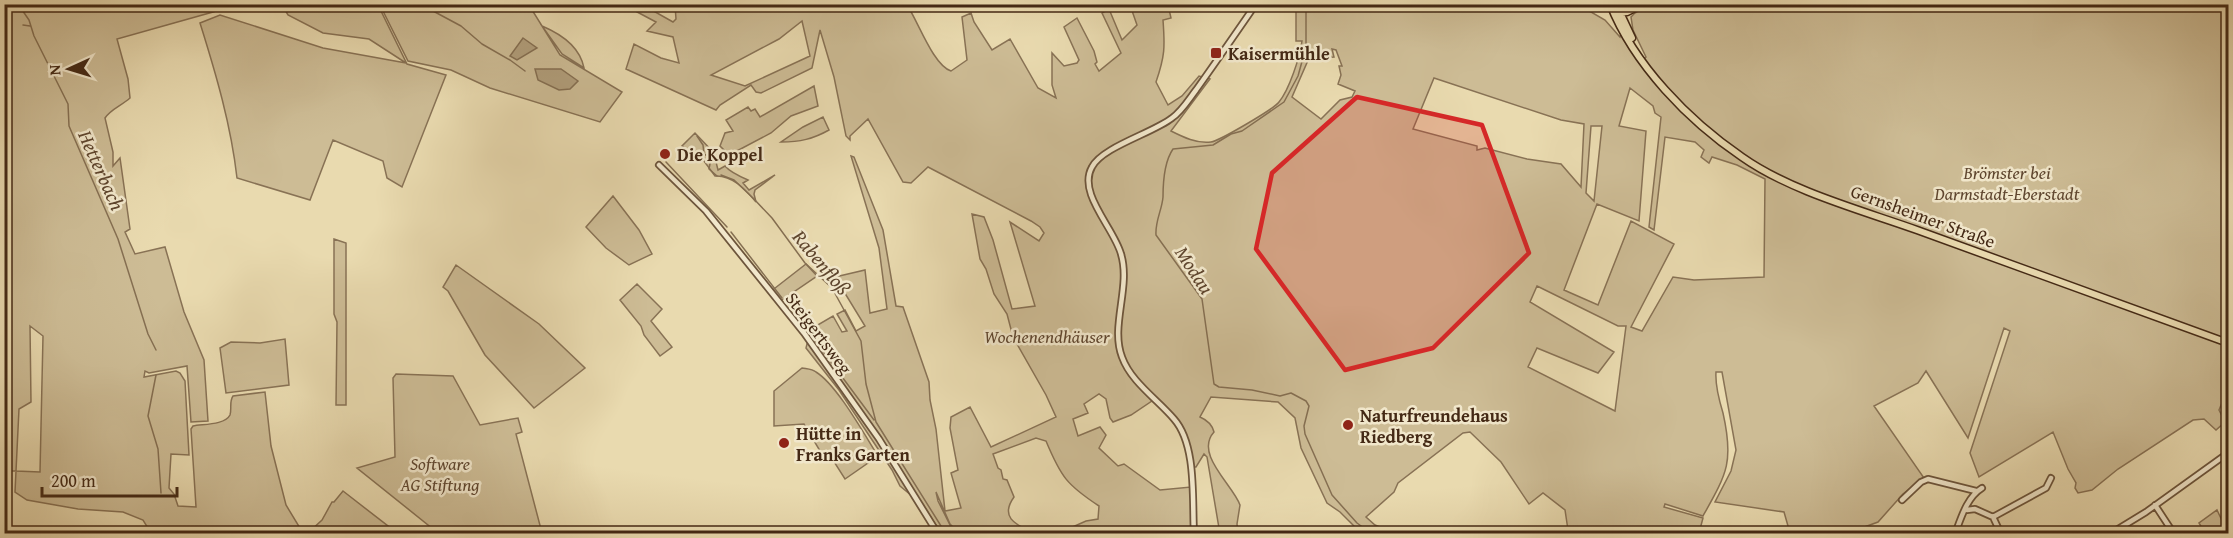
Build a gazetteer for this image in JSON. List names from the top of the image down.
{
  "streets": {
    "main road": ["Gernsheimer Straße"],
    "street": ["Steigertsweg"]
  },
  "water": ["Hetterbach", "Rabenfloß", "Modau"],
  "parks": ["Brömster bei Darmstadt-Eberstadt", "Wochenendhäuser", "Software AG Stiftung"],
  "places": {
    "transit": ["Kaisermühle"],
    "other": ["Die Koppel", "Naturfreundehaus Riedberg", "Hütte in Franks Garten"]
  },
  "scale_bar": "200 m",
  "north": "left"
}
